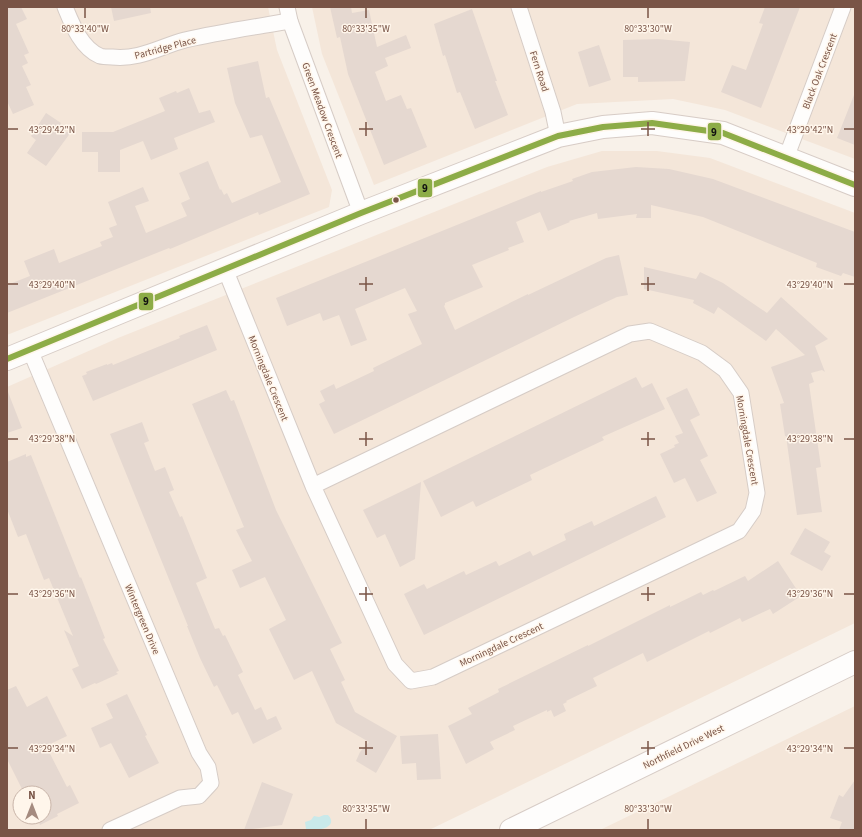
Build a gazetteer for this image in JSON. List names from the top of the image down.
{
  "streets": {
    "street": [
      "Partridge Place",
      "Fern Road",
      "Black Oak Crescent",
      "Green Meadow Crescent",
      "Morningdale Crescent",
      "Wintergreen Drive",
      "Northfield Drive West"
    ]
  },
  "crossings": [
    ["Partridge Place", "Green Meadow Crescent"]
  ],
  "lines": ["transit line 9"],
  "north": "top",
  "coordinates": [
    "80°33'40\"W",
    "80°33'35\"W",
    "80°33'30\"W",
    "43°29'42\"N",
    "43°29'40\"N",
    "43°29'38\"N",
    "43°29'36\"N",
    "43°29'34\"N"
  ]
}
